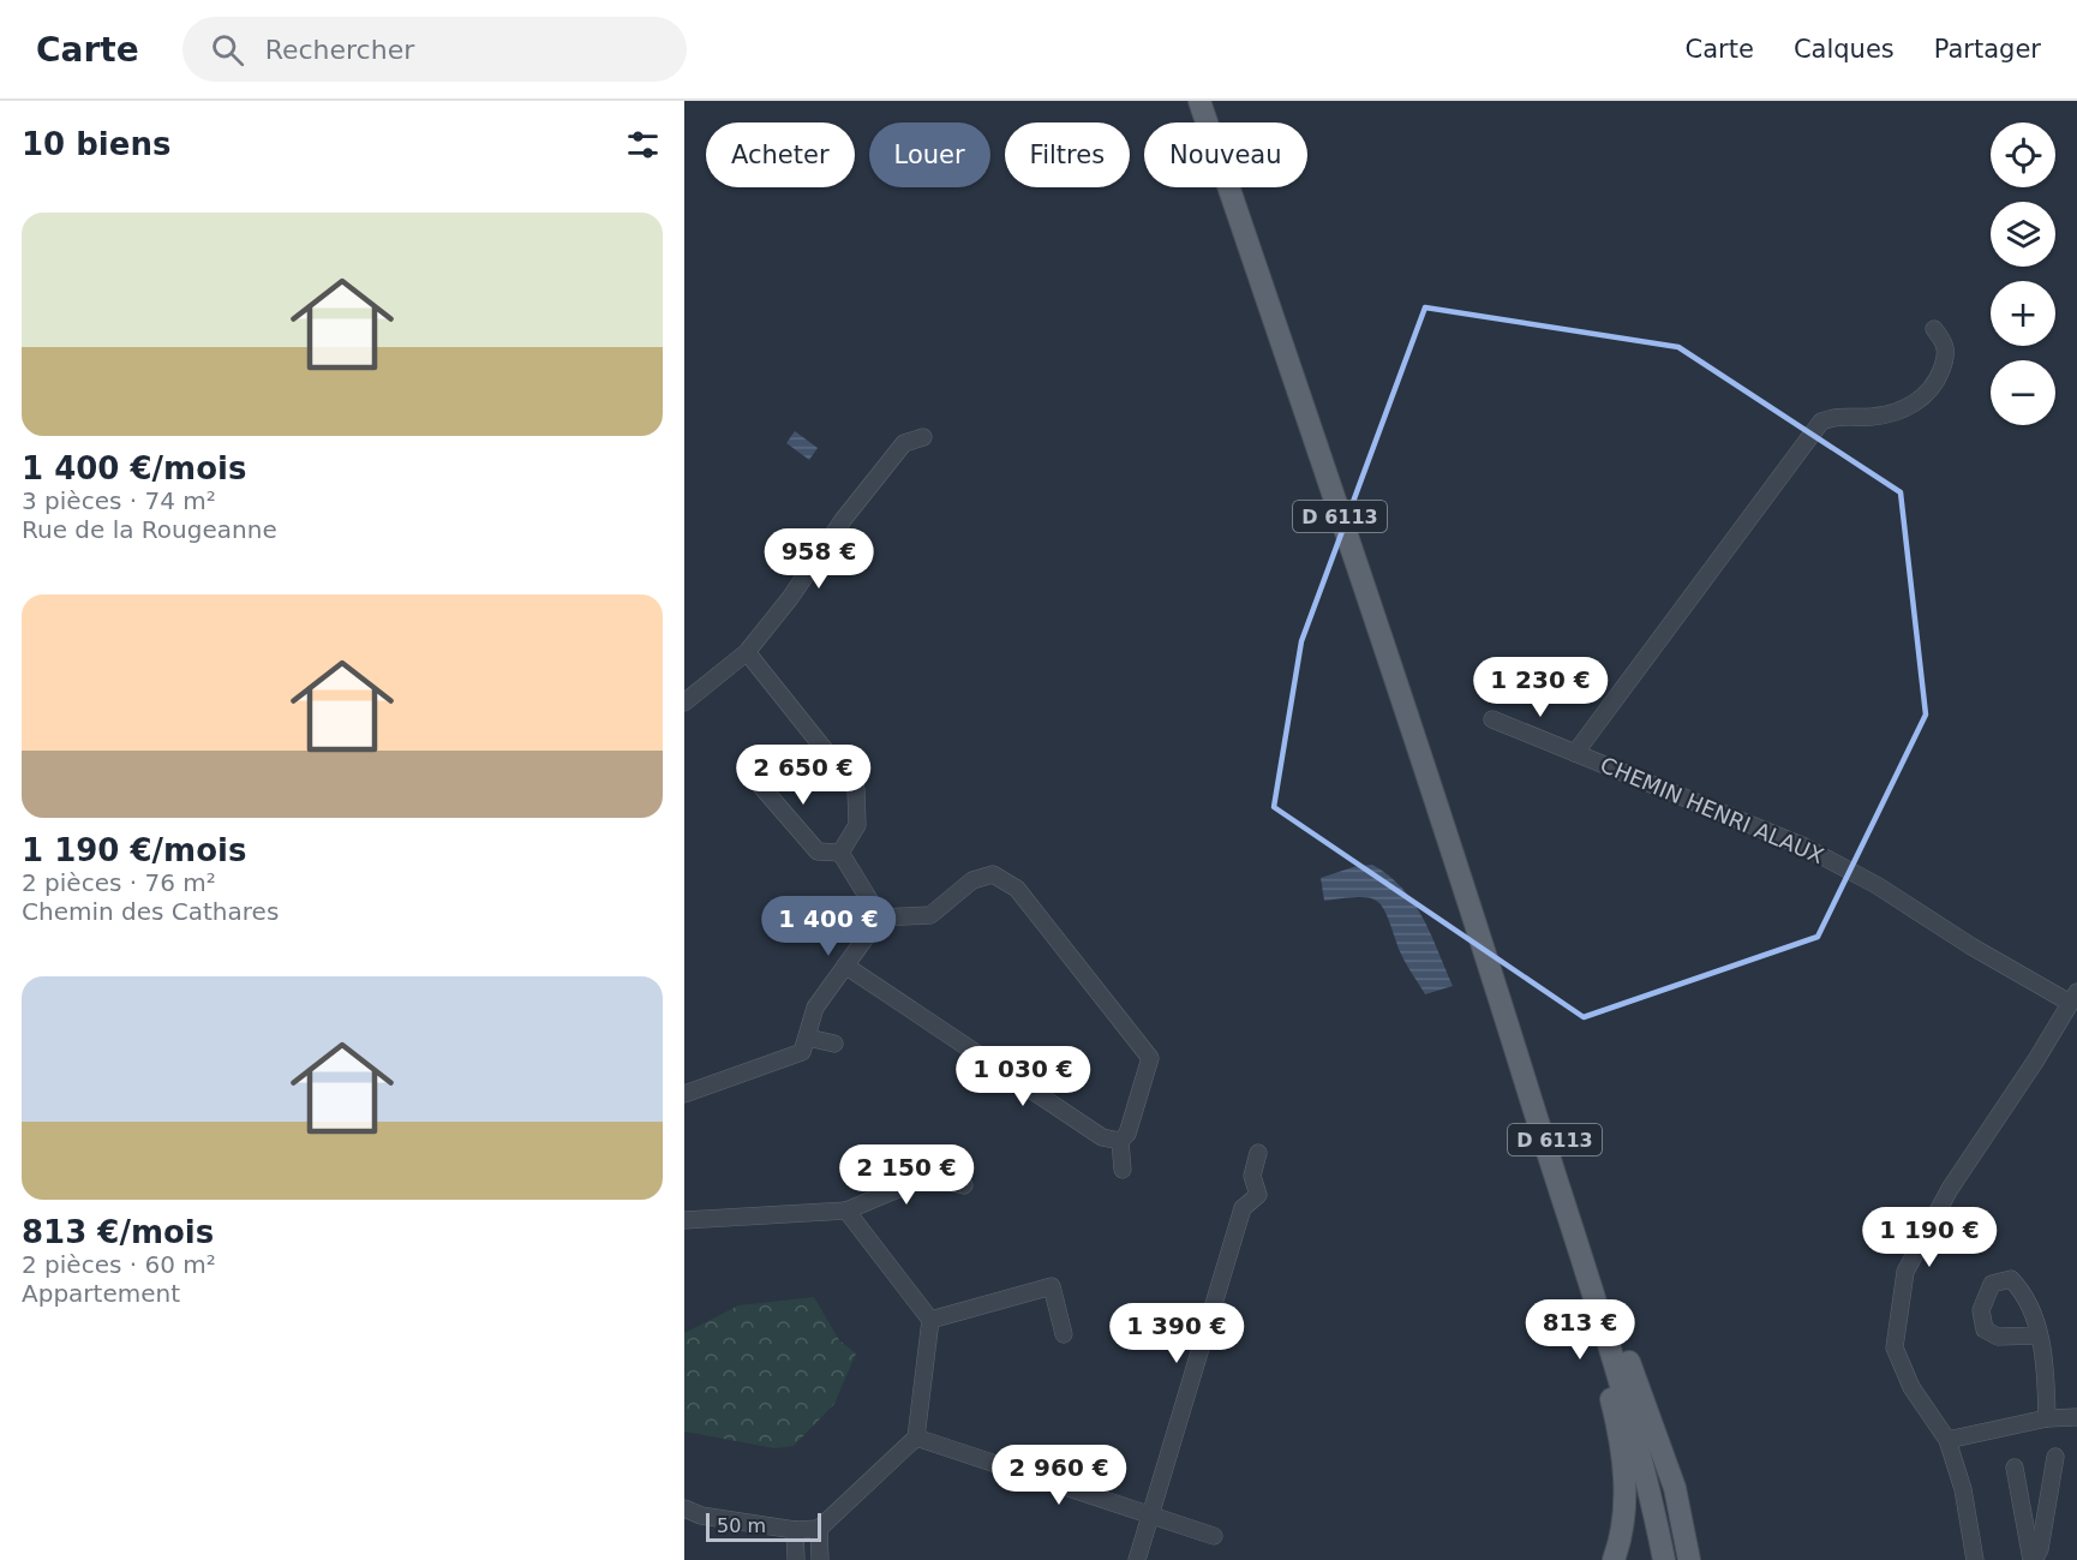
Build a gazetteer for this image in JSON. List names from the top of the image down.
{
  "streets": {
    "main road": ["D 6113"],
    "street": ["CHEMIN HENRI ALAUX"]
  },
  "scale_bar": "50 m",
  "page": {
    "header": "Carte",
    "search": "Rechercher",
    "nav": ["Carte", "Calques", "Partager"],
    "heading": "10 biens",
    "map_buttons": ["+", "−"],
    "chip": [
      "Acheter",
      "Louer",
      "Filtres",
      "Nouveau"
    ],
    "list": [
      {
        "name": "1 400 €/mois",
        "note": "3 pièces · 74 m² · Rue de la Rougeanne"
      },
      {
        "name": "1 190 €/mois",
        "note": "2 pièces · 76 m² · Chemin des Cathares"
      },
      {
        "name": "813 €/mois",
        "note": "2 pièces · 60 m² · Appartement"
      }
    ],
    "price": [
      "958 €",
      "1 230 €",
      "2 650 €",
      "1 400 €",
      "1 030 €",
      "2 150 €",
      "1 190 €",
      "813 €",
      "1 390 €",
      "2 960 €"
    ],
    "scale": "50 m"
  }
}
